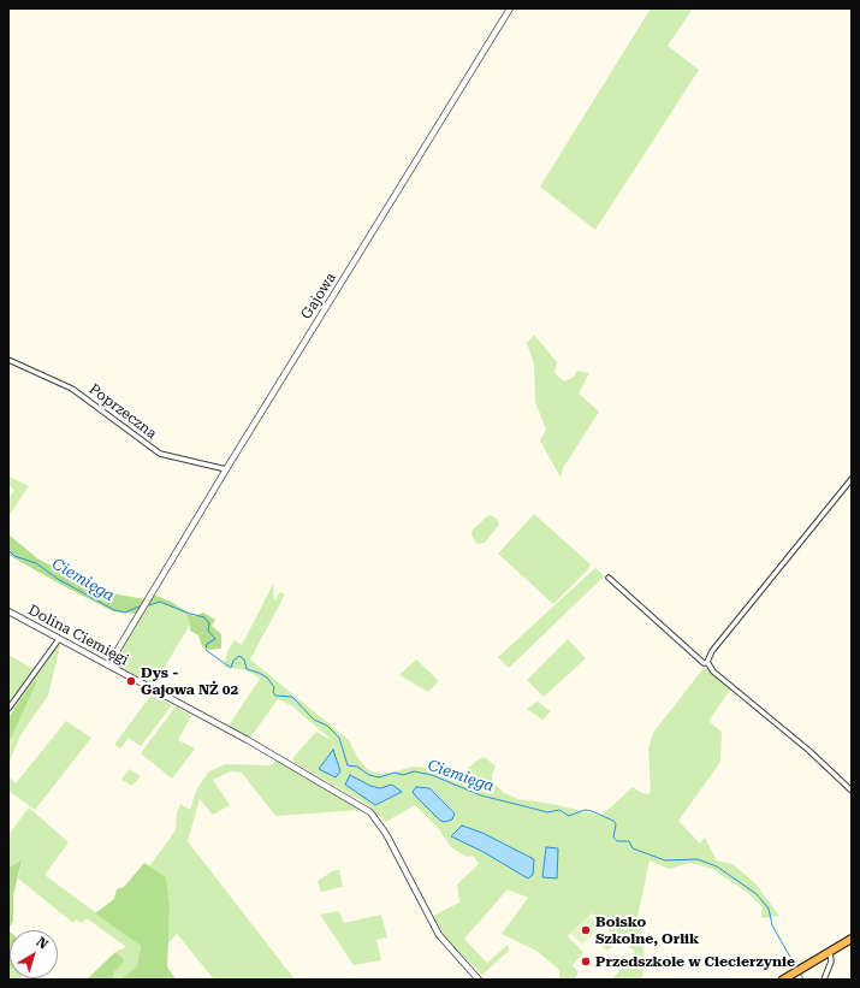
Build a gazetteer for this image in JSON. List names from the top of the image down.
{
  "streets": {
    "street": ["Gajowa", "Poprzeczna", "Dolina Ciemięgi"]
  },
  "crossings": [
    ["Gajowa", "Poprzeczna"],
    ["Gajowa", "Dolina Ciemięgi"]
  ],
  "water": ["Ciemięga"],
  "places": ["Dys - Gajowa NŻ 02", "Boisko Szkolne, Orlik", "Przedszkole w Ciecierzynie"],
  "north": "top right"
}
